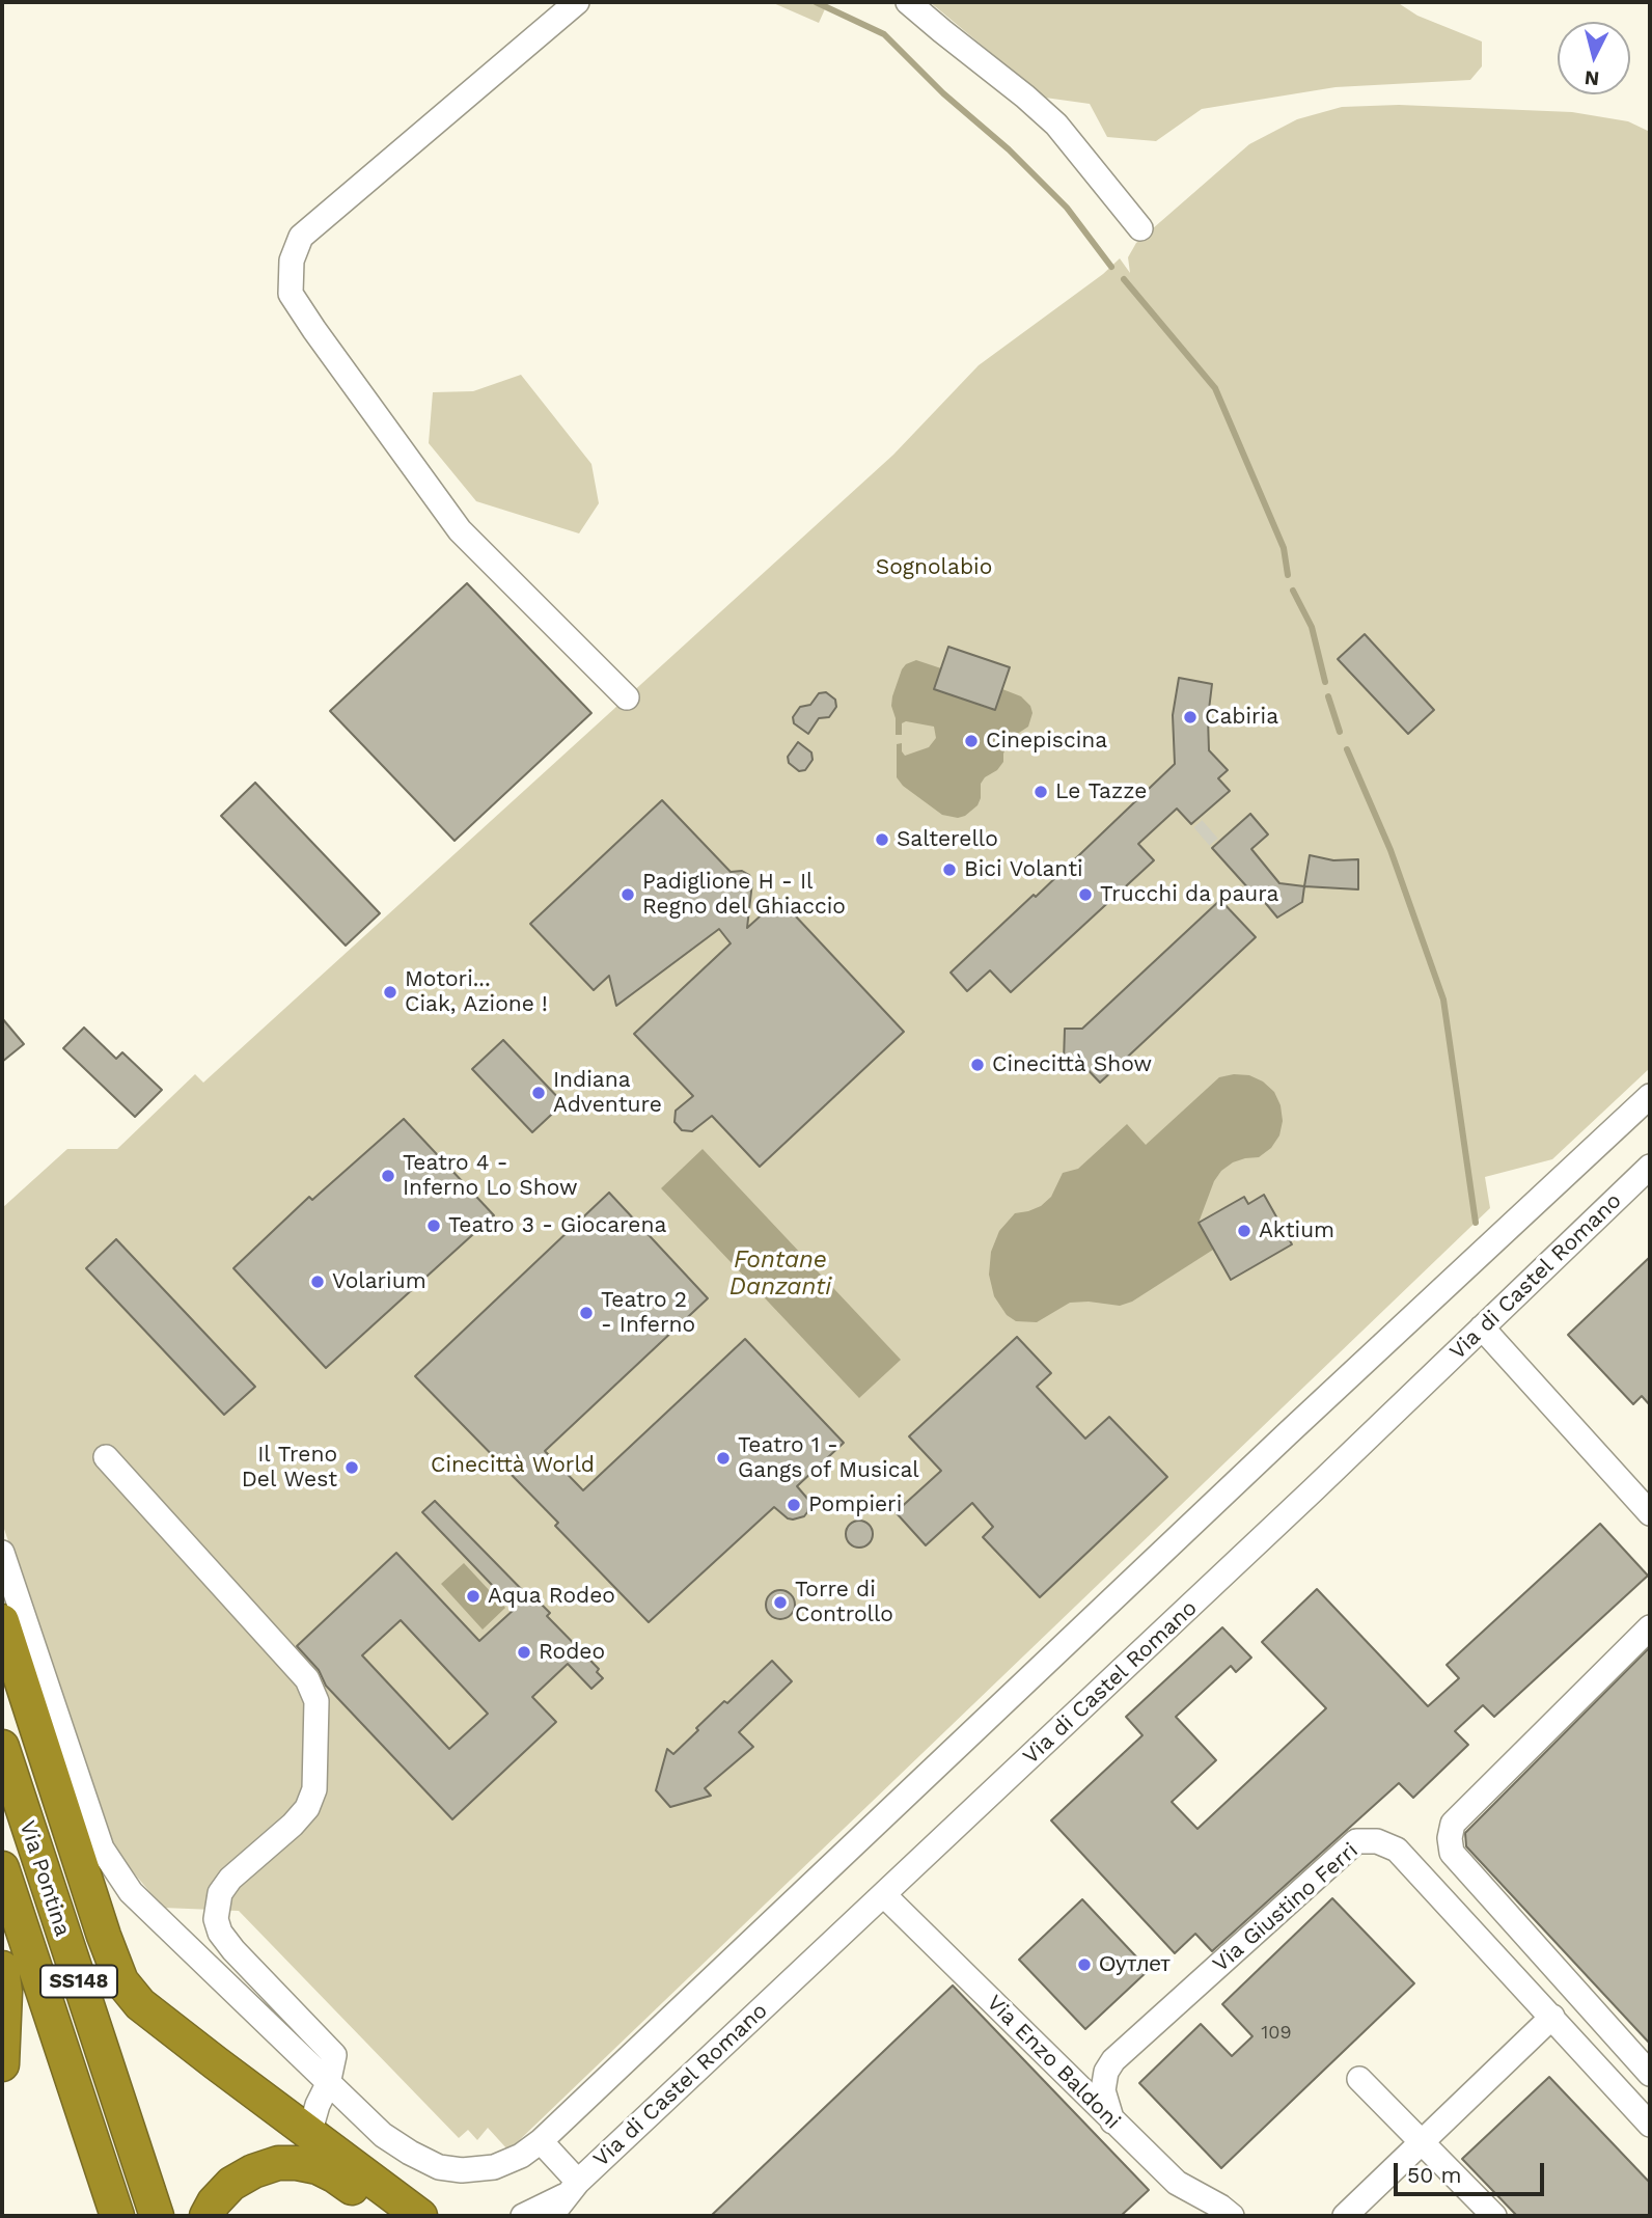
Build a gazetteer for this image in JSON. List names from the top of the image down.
{
  "streets": {
    "highway": ["Via Pontina", "SS148"],
    "street": ["Via di Castel Romano", "Via Giustino Ferri", "Via Enzo Baldoni"]
  },
  "crossings": [
    ["Via di Castel Romano", "Via Enzo Baldoni"],
    ["Via Giustino Ferri", "Via Enzo Baldoni"]
  ],
  "water": ["Fontane Danzanti"],
  "parks": ["Sognolabio", "Cinecittà World"],
  "places": [
    "Cabiria",
    "Cinepiscina",
    "Le Tazze",
    "Salterello",
    "Bici Volanti",
    "Padiglione H - Il Regno del Ghiaccio",
    "Trucchi da paura",
    "Motori... Ciak, Azione !",
    "Cinecittà Show",
    "Indiana Adventure",
    "Teatro 4 - Inferno Lo Show",
    "Teatro 3 - Giocarena",
    "Aktium",
    "Volarium",
    "Teatro 2 - Inferno",
    "Teatro 1 - Gangs of Musical",
    "Il Treno Del West",
    "Pompieri",
    "Aqua Rodeo",
    "Torre di Controllo",
    "Rodeo",
    "Оутлет"
  ],
  "house_numbers": ["109"],
  "scale_bar": "50 m",
  "north": "bottom"
}
